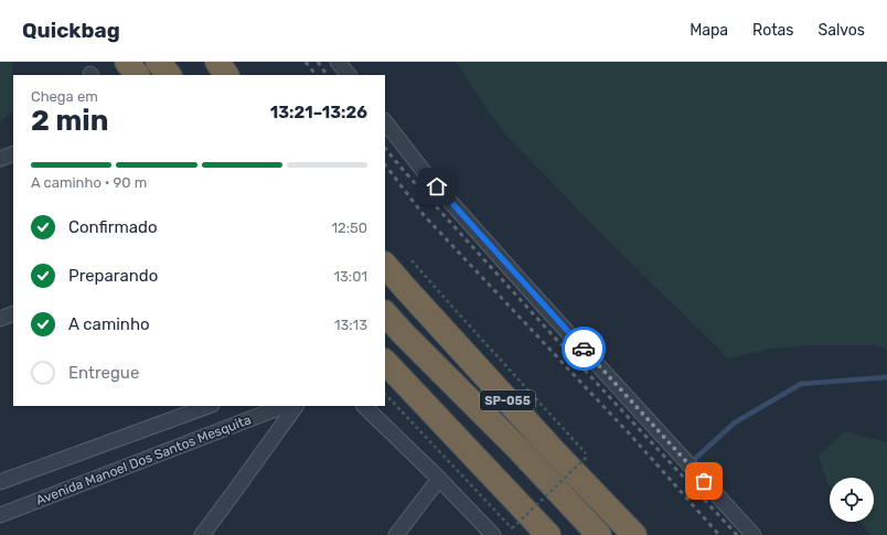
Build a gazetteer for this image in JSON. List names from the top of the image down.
{
  "streets": {
    "highway": ["SP-055"],
    "street": ["Avenida Manoel Dos Santos Mesquita"]
  },
  "page": {
    "header": "Quickbag",
    "nav": ["Mapa", "Rotas", "Salvos"],
    "heading": ["2 min", "Chega em", "13:21–13:26"],
    "bar": "A caminho · 90 m",
    "list": [
      ["Confirmado", "12:50"],
      ["Preparando", "13:01"],
      ["A caminho", "13:13"],
      "Entregue"
    ]
  }
}
